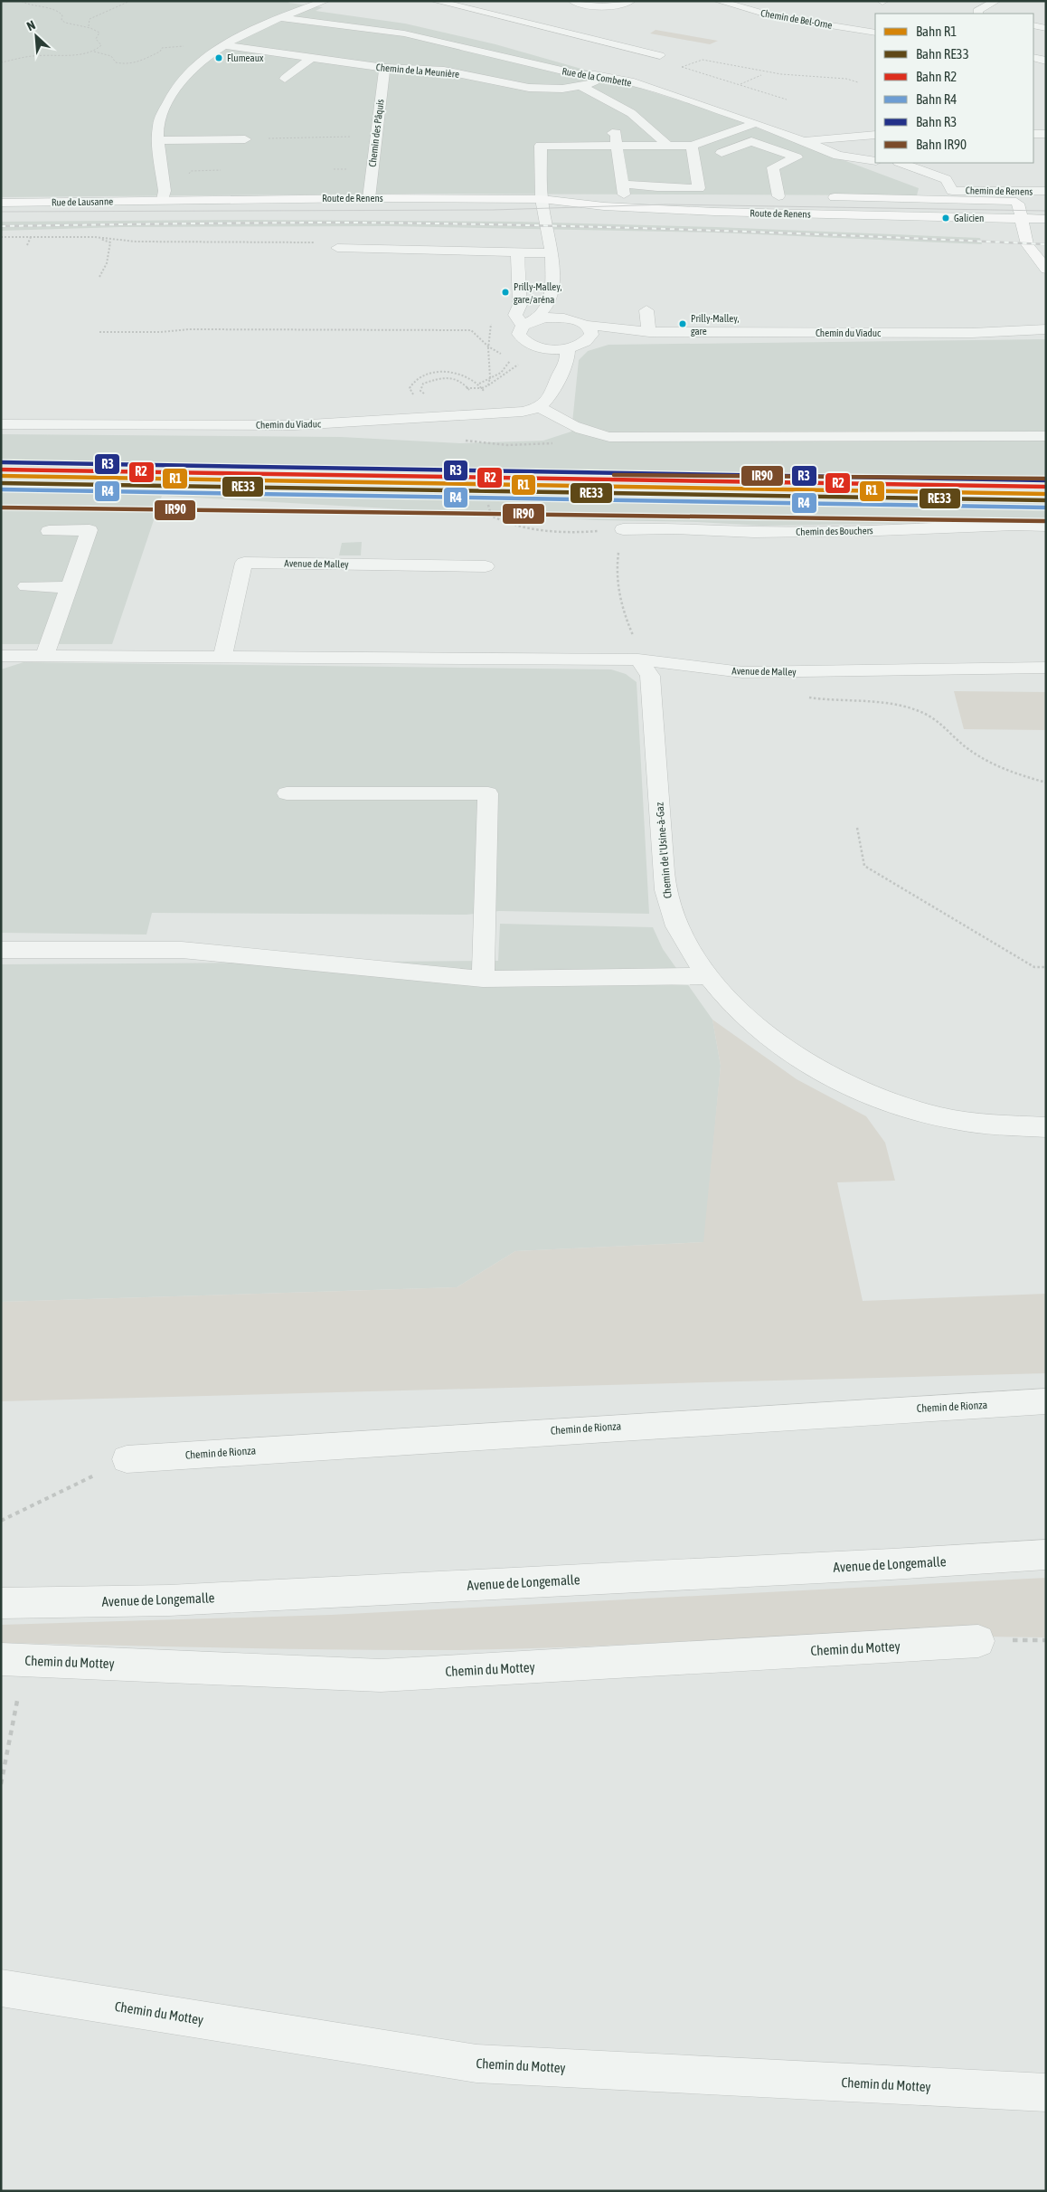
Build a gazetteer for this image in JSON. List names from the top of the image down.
{
  "streets": {
    "main road": ["Route de Renens", "Rue de Lausanne"],
    "street": [
      "Chemin de Bel-Orne",
      "Chemin de la Meunière",
      "Rue de la Combette",
      "Chemin des Pâquis",
      "Chemin de Renens",
      "Chemin du Viaduc",
      "Chemin des Bouchers",
      "Avenue de Malley",
      "Chemin de l'Usine-à-Gaz",
      "Chemin de Rionza",
      "Avenue de Longemalle",
      "Chemin du Mottey"
    ]
  },
  "crossings": [
    ["Chemin de la Meunière", "Rue de la Combette"],
    ["Chemin de la Meunière", "Chemin des Pâquis"],
    ["Chemin des Pâquis", "Route de Renens"],
    ["Chemin de Renens", "Route de Renens"],
    ["Route de Renens", "Rue de Lausanne"],
    ["Avenue de Malley", "Chemin de l'Usine-à-Gaz"]
  ],
  "places": [
    "Flumeaux",
    "Galicien",
    "Prilly-Malley, gare/aréna",
    "Prilly-Malley, gare"
  ],
  "lines": [
    "rail line R3",
    "rail line R2",
    "rail line IR90",
    "rail line R1",
    "rail line RE33",
    "rail line R4"
  ],
  "legend": [
    "Bahn R1",
    "Bahn RE33",
    "Bahn R2",
    "Bahn R4",
    "Bahn R3",
    "Bahn IR90"
  ],
  "north": "top left"
}
